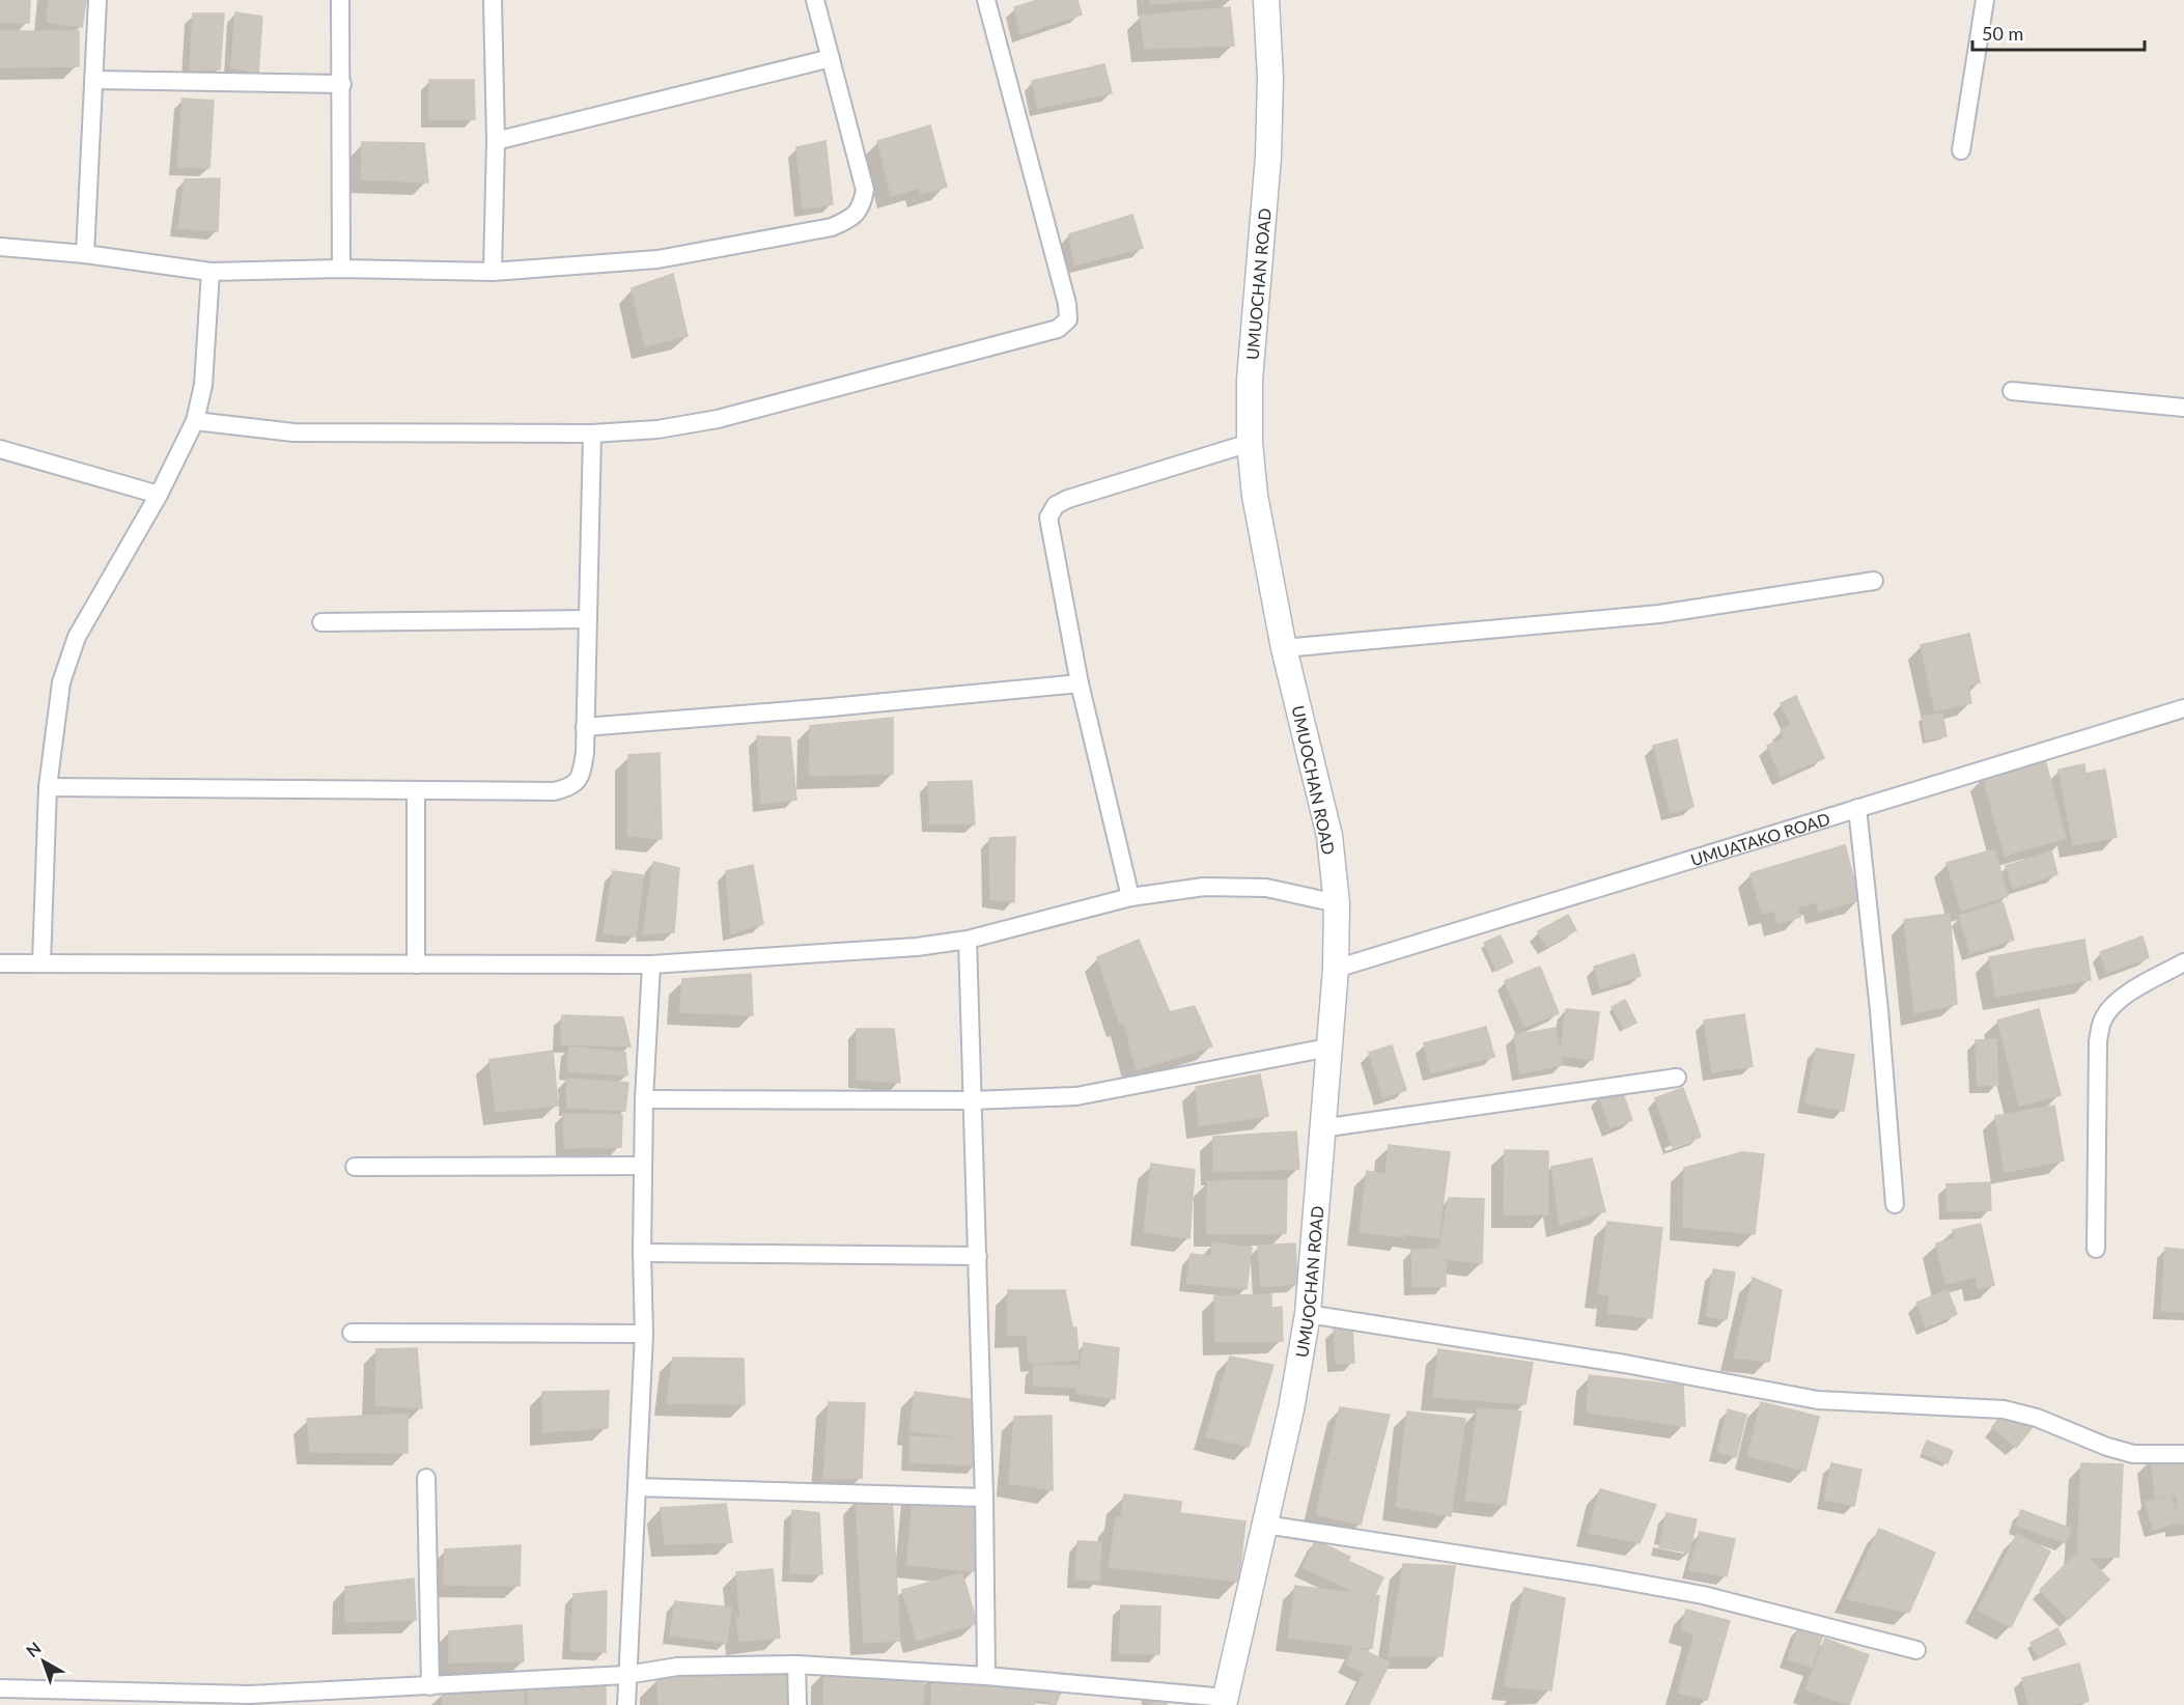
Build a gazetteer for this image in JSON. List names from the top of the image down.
{
  "streets": {
    "street": ["UMUOCHAN ROAD", "UMUATAKO ROAD"]
  },
  "crossings": [
    ["UMUOCHAN ROAD", "UMUATAKO ROAD"]
  ],
  "scale_bar": "50 m",
  "north": "top left"
}
